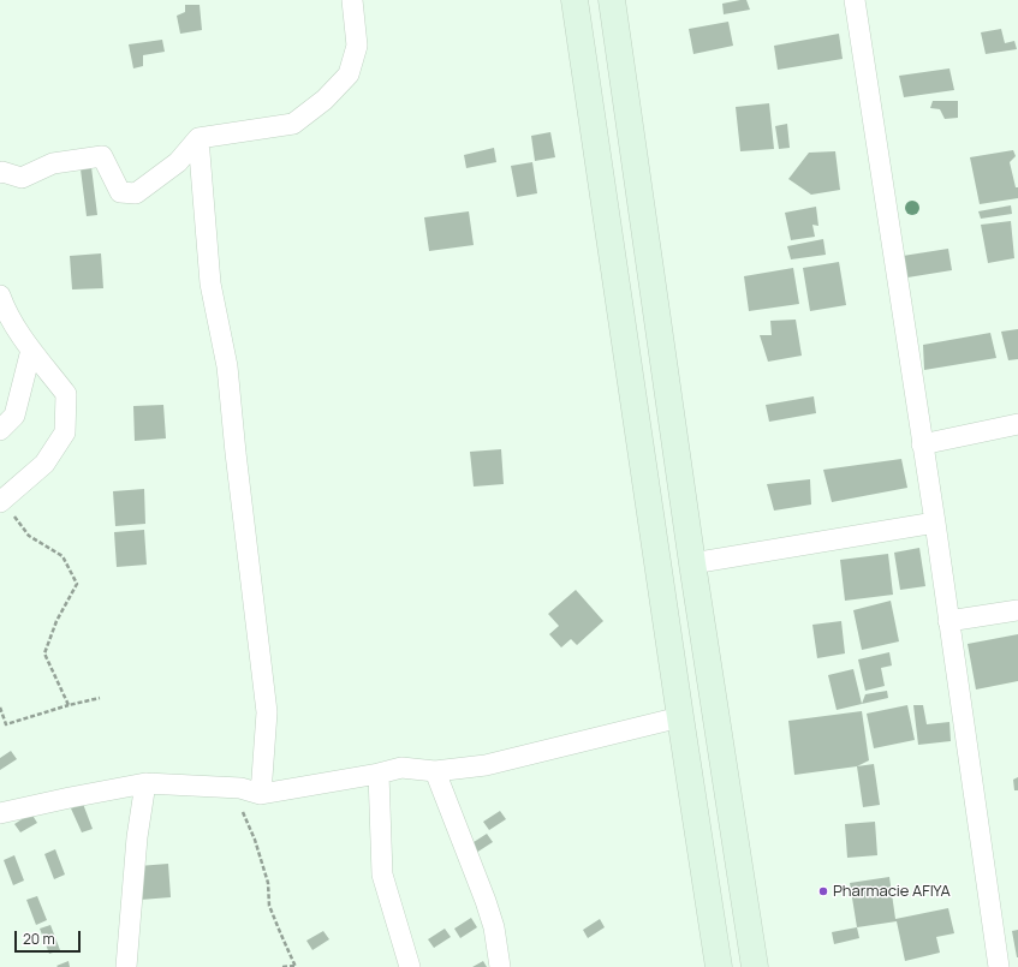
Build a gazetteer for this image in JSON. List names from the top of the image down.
{
  "places": ["Pharmacie AFIYA"],
  "scale_bar": "20 m"
}
